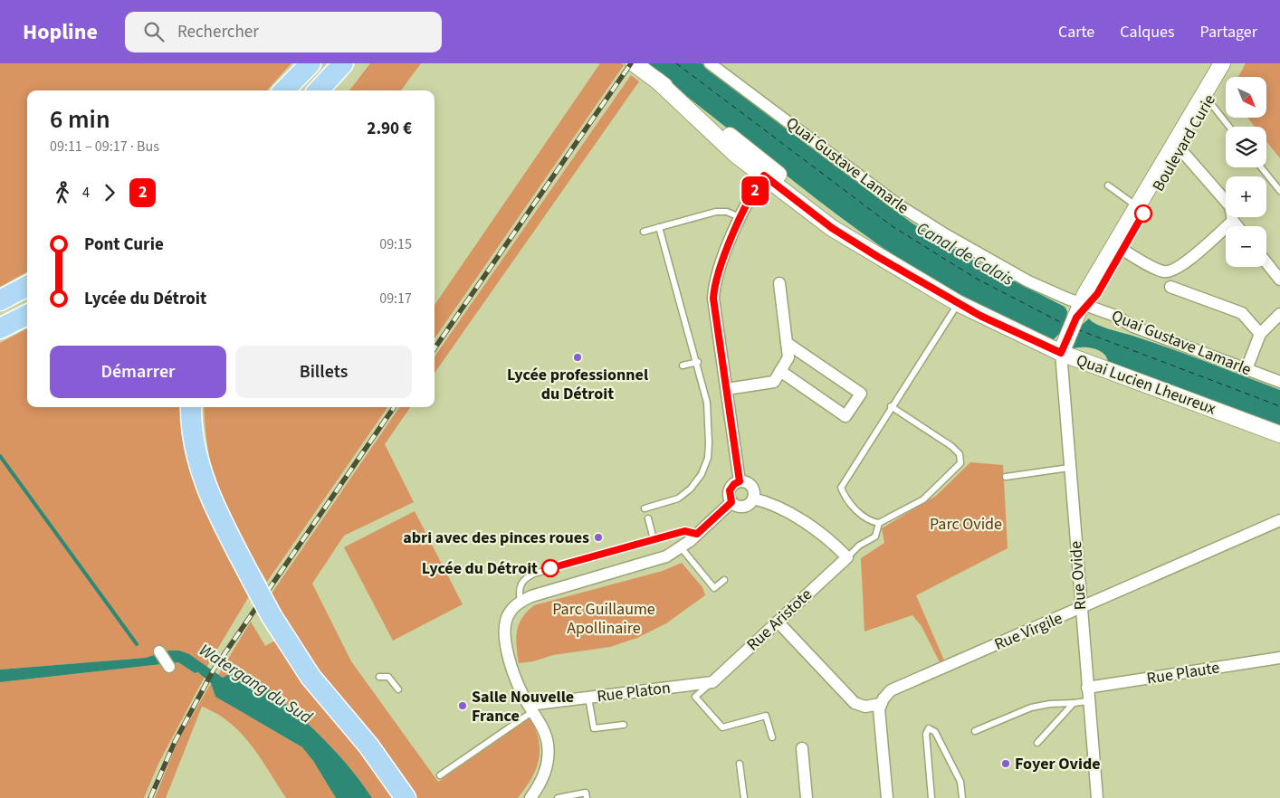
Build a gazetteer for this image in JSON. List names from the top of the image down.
{
  "streets": {
    "street": [
      "Boulevard Curie",
      "Quai Gustave Lamarle",
      "Quai Lucien Lheureux",
      "Rue Ovide",
      "Rue Aristote",
      "Rue Virgile",
      "Rue Plaute",
      "Rue Platon"
    ]
  },
  "crossings": [
    ["Boulevard Curie", "Quai Gustave Lamarle"],
    ["Boulevard Curie", "Quai Lucien Lheureux"],
    ["Boulevard Curie", "Rue Ovide"],
    ["Quai Lucien Lheureux", "Rue Ovide"],
    ["Rue Ovide", "Rue Virgile"],
    ["Rue Ovide", "Rue Plaute"],
    ["Rue Aristote", "Rue Platon"]
  ],
  "water": ["Canal de Calais", "Watergang du Sud"],
  "parks": ["Parc Ovide", "Parc Guillaume Apollinaire"],
  "places": [
    "Lycée professionnel du Détroit",
    "abri avec des pinces roues",
    "Lycée du Détroit",
    "Salle Nouvelle France",
    "Foyer Ovide"
  ],
  "lines": ["bus line 2"],
  "north": "bottom right",
  "page": {
    "header": "Hopline",
    "search": "Rechercher",
    "nav": ["Carte", "Calques", "Partager"],
    "on_map": "2",
    "map_buttons": ["+", "−"],
    "heading": ["6 min", "09:11 – 09:17 · Bus", "2.90 €"],
    "legs": ["4", "2"],
    "list": [
      {
        "name": "Pont Curie",
        "value": "09:15"
      },
      {
        "name": "Lycée du Détroit",
        "value": "09:17"
      }
    ],
    "buttons": ["Démarrer", "Billets"]
  }
}
